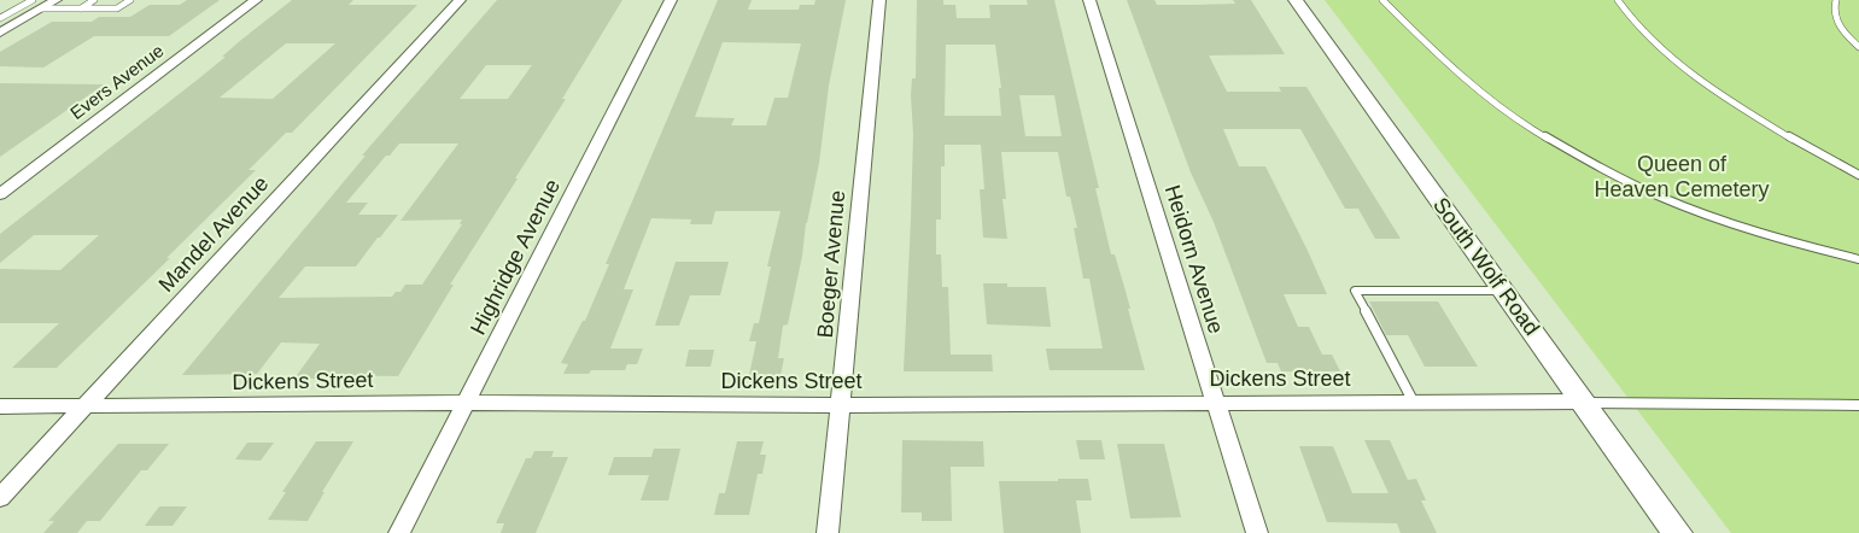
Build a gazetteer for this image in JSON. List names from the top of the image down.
{
  "streets": {
    "main road": ["South Wolf Road"],
    "street": [
      "Evers Avenue",
      "Mandel Avenue",
      "Highridge Avenue",
      "Heidorn Avenue",
      "Boeger Avenue",
      "Dickens Street"
    ]
  },
  "crossings": [
    ["Mandel Avenue", "Dickens Street"],
    ["Highridge Avenue", "Dickens Street"],
    ["Heidorn Avenue", "Dickens Street"],
    ["Boeger Avenue", "Dickens Street"],
    ["South Wolf Road", "Dickens Street"]
  ],
  "parks": ["Queen of Heaven Cemetery"]
}
